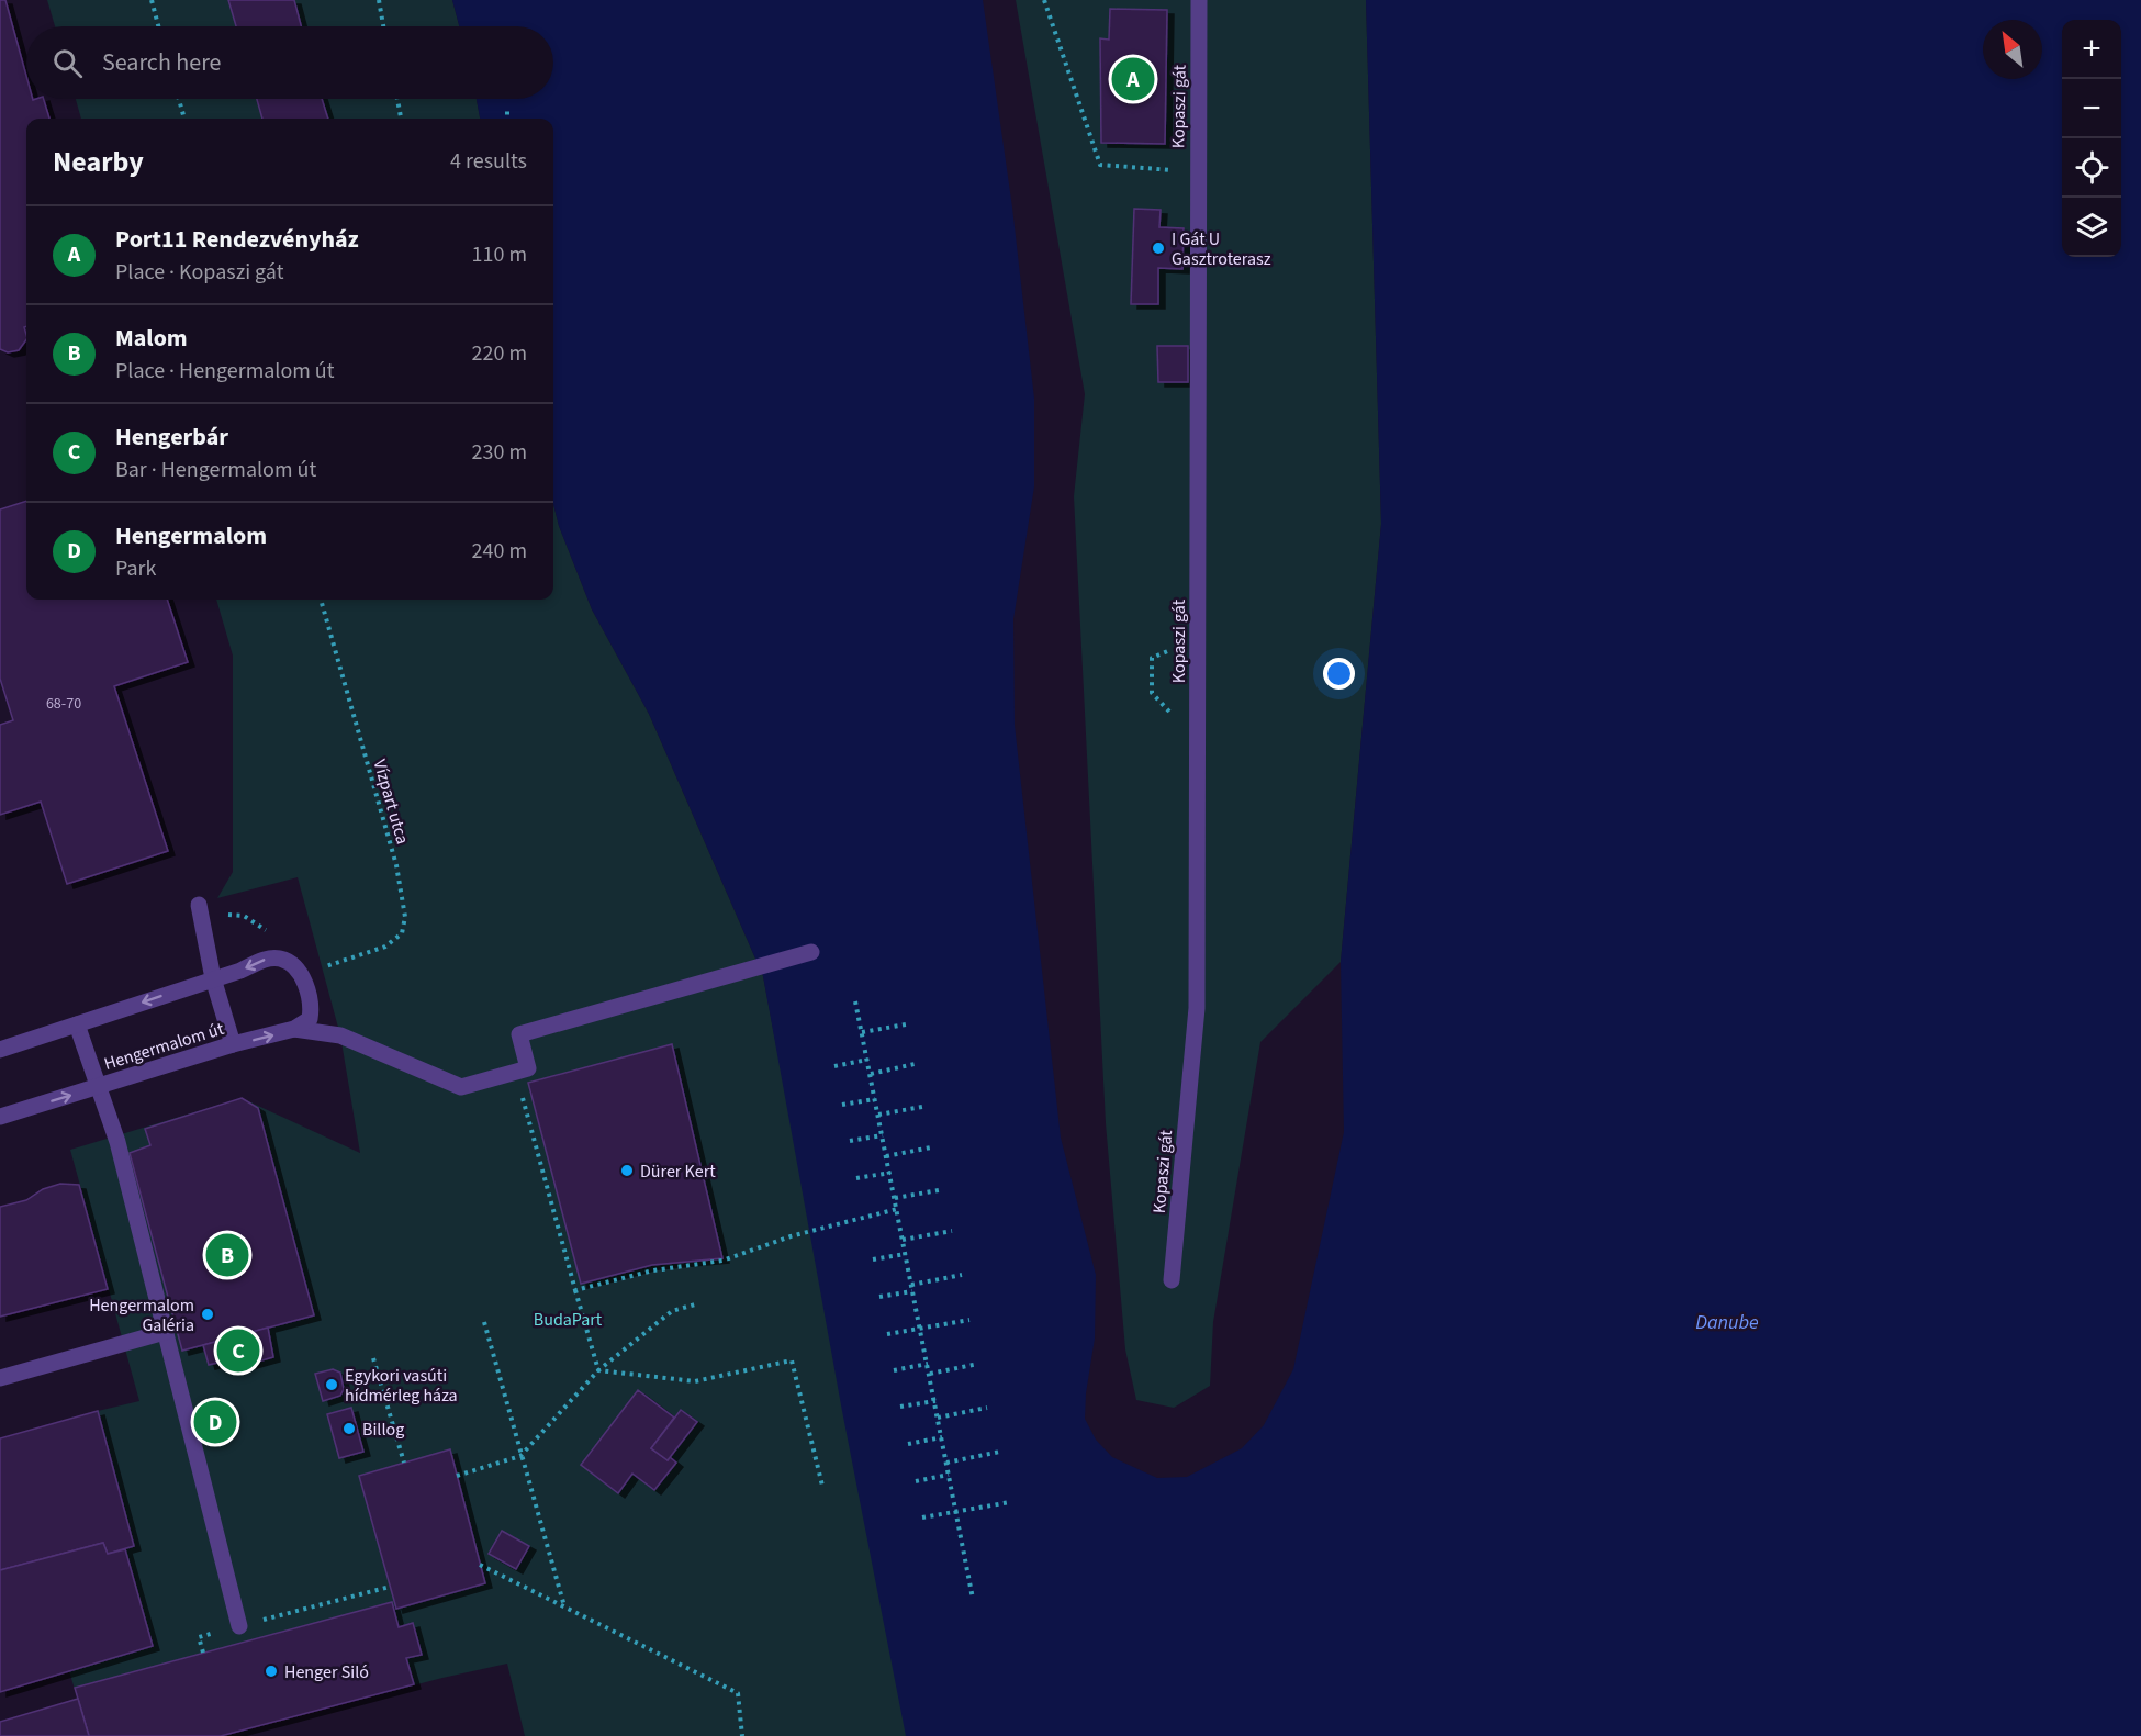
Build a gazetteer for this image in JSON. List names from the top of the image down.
{
  "streets": {
    "street": ["Kopaszi gát", "Hengermalom út"],
    "path": ["Vízpart utca"]
  },
  "water": ["Danube"],
  "parks": ["BudaPart"],
  "places": [
    "I Gát U Gasztroterasz",
    "Dürer Kert",
    "Hengermalom Galéria",
    "Egykori vasúti hídmérleg háza",
    "Billog",
    "Henger Siló"
  ],
  "house_numbers": ["68-70"],
  "north": "top left",
  "page": {
    "map_buttons": ["+", "−"],
    "search": "Search here",
    "pins": [
      "A",
      "B",
      "C",
      "D"
    ],
    "heading": ["Nearby", "4 results"],
    "list": [
      {
        "mark": "A",
        "name": "Port11 Rendezvényház",
        "note": "Place · Kopaszi gát",
        "value": "110 m"
      },
      {
        "mark": "B",
        "name": "Malom",
        "note": "Place · Hengermalom út",
        "value": "220 m"
      },
      {
        "mark": "C",
        "name": "Hengerbár",
        "note": "Bar · Hengermalom út",
        "value": "230 m"
      },
      {
        "mark": "D",
        "name": "Hengermalom",
        "note": "Park",
        "value": "240 m"
      }
    ]
  }
}
